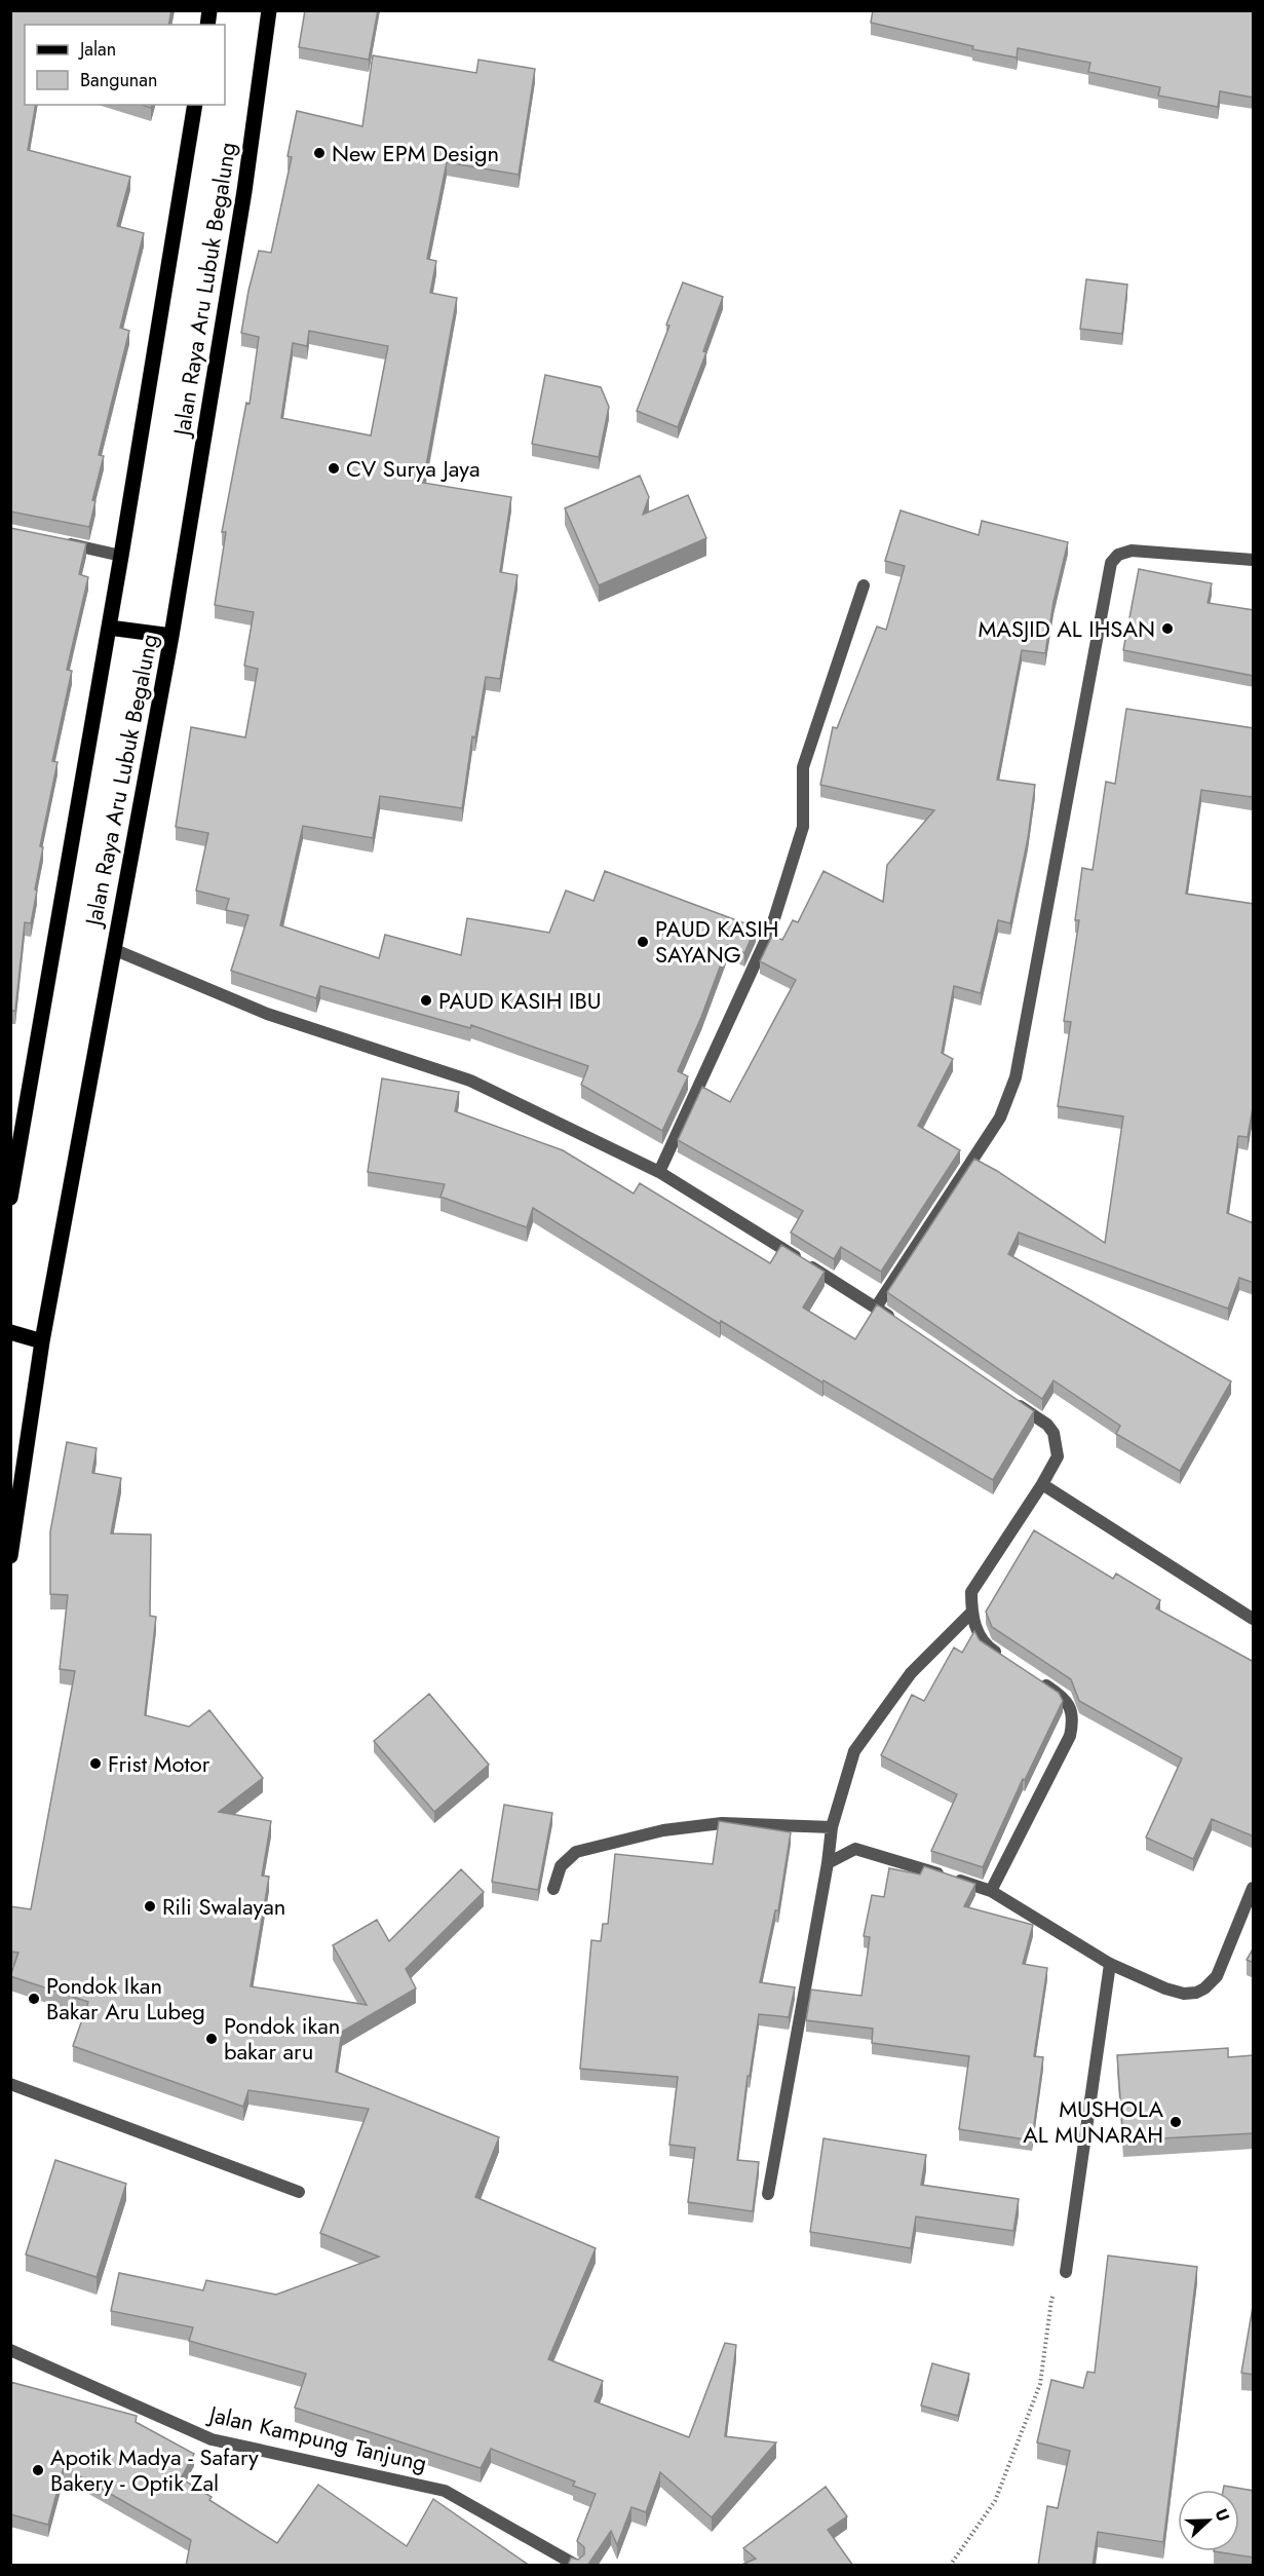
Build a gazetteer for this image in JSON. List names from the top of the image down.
{
  "streets": {
    "main road": ["Jalan Raya Aru Lubuk Begalung"],
    "street": ["Jalan Kampung Tanjung"]
  },
  "places": [
    "New EPM Design",
    "CV Surya Jaya",
    "MASJID AL IHSAN",
    "PAUD KASIH SAYANG",
    "PAUD KASIH IBU",
    "Frist Motor",
    "Rili Swalayan",
    "Pondok Ikan Bakar Aru Lubeg",
    "Pondok ikan bakar aru",
    "MUSHOLA AL MUNARAH",
    "Apotik Madya - Safary Bakery - Optik Zal"
  ],
  "legend": ["Jalan", "Bangunan"],
  "north": "right"
}
